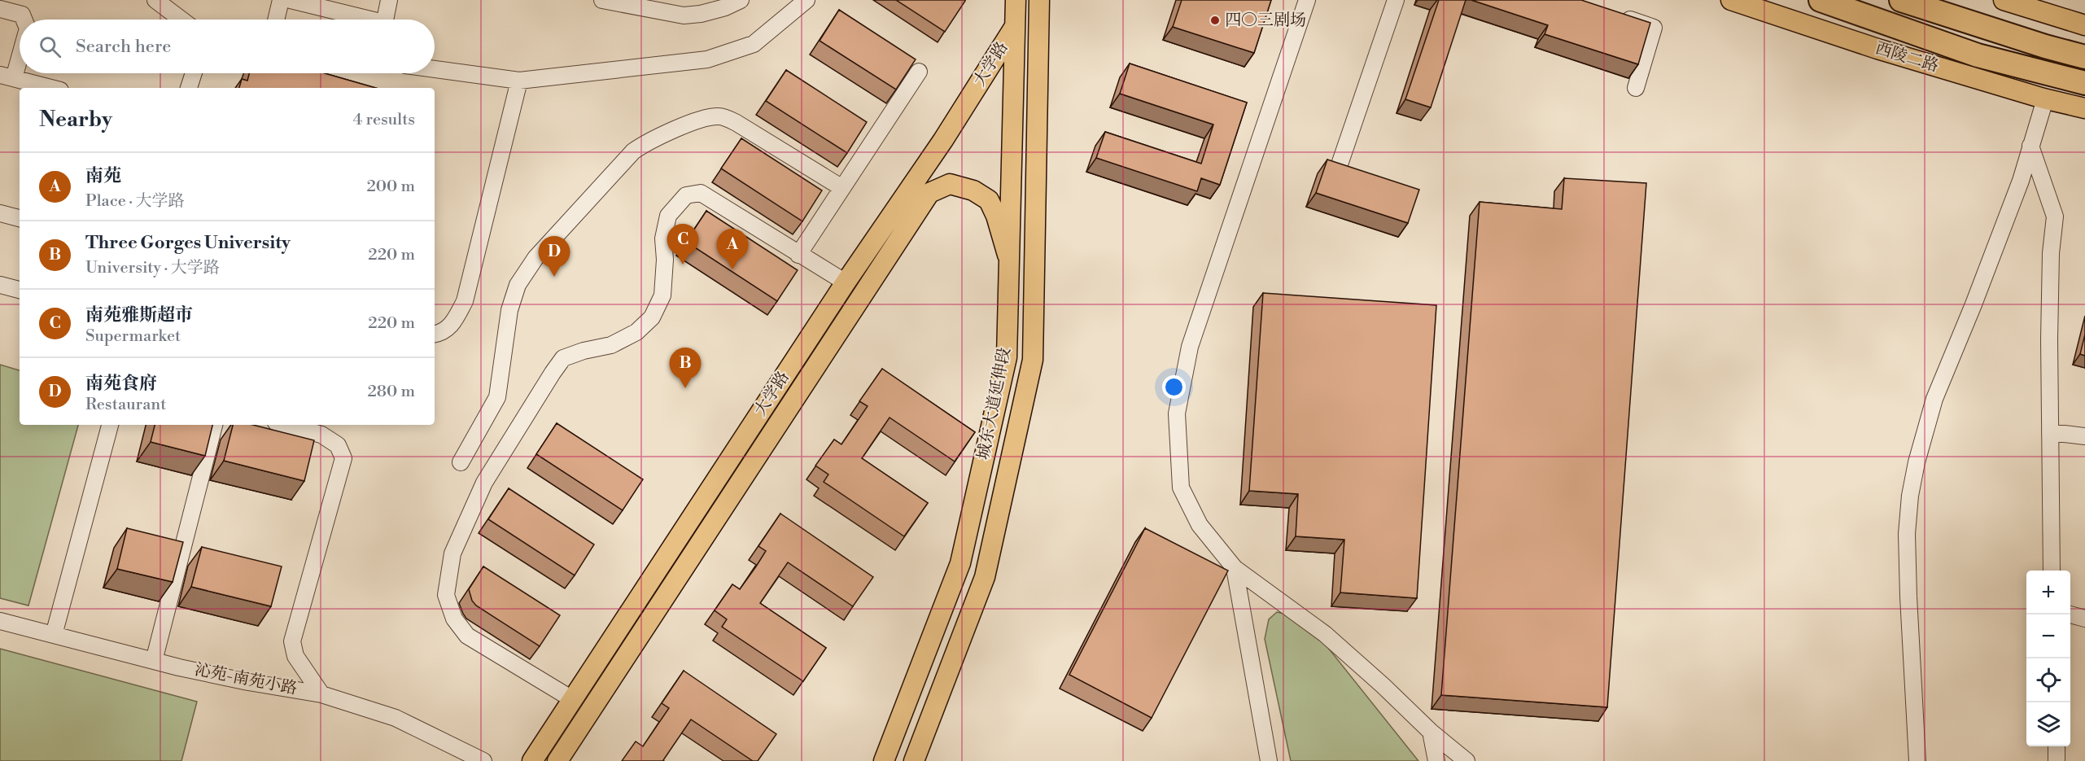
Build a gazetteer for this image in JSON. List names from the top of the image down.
{
  "streets": {
    "main road": ["西陵二路", "大学路", "城东大道延伸段"],
    "street": ["沁苑-南苑小路"]
  },
  "crossings": [
    ["大学路", "城东大道延伸段"]
  ],
  "places": ["四〇三剧场"],
  "page": {
    "search": "Search here",
    "heading": ["Nearby", "4 results"],
    "list": [
      {
        "mark": "A",
        "name": "南苑",
        "note": "Place · 大学路",
        "value": "200 m"
      },
      {
        "mark": "B",
        "name": "Three Gorges University",
        "note": "University · 大学路",
        "value": "220 m"
      },
      {
        "mark": "C",
        "name": "南苑雅斯超市",
        "note": "Supermarket",
        "value": "220 m"
      },
      {
        "mark": "D",
        "name": "南苑食府",
        "note": "Restaurant",
        "value": "280 m"
      }
    ],
    "pins": [
      "C",
      "A",
      "D",
      "B"
    ],
    "map_buttons": ["+", "−"]
  }
}
